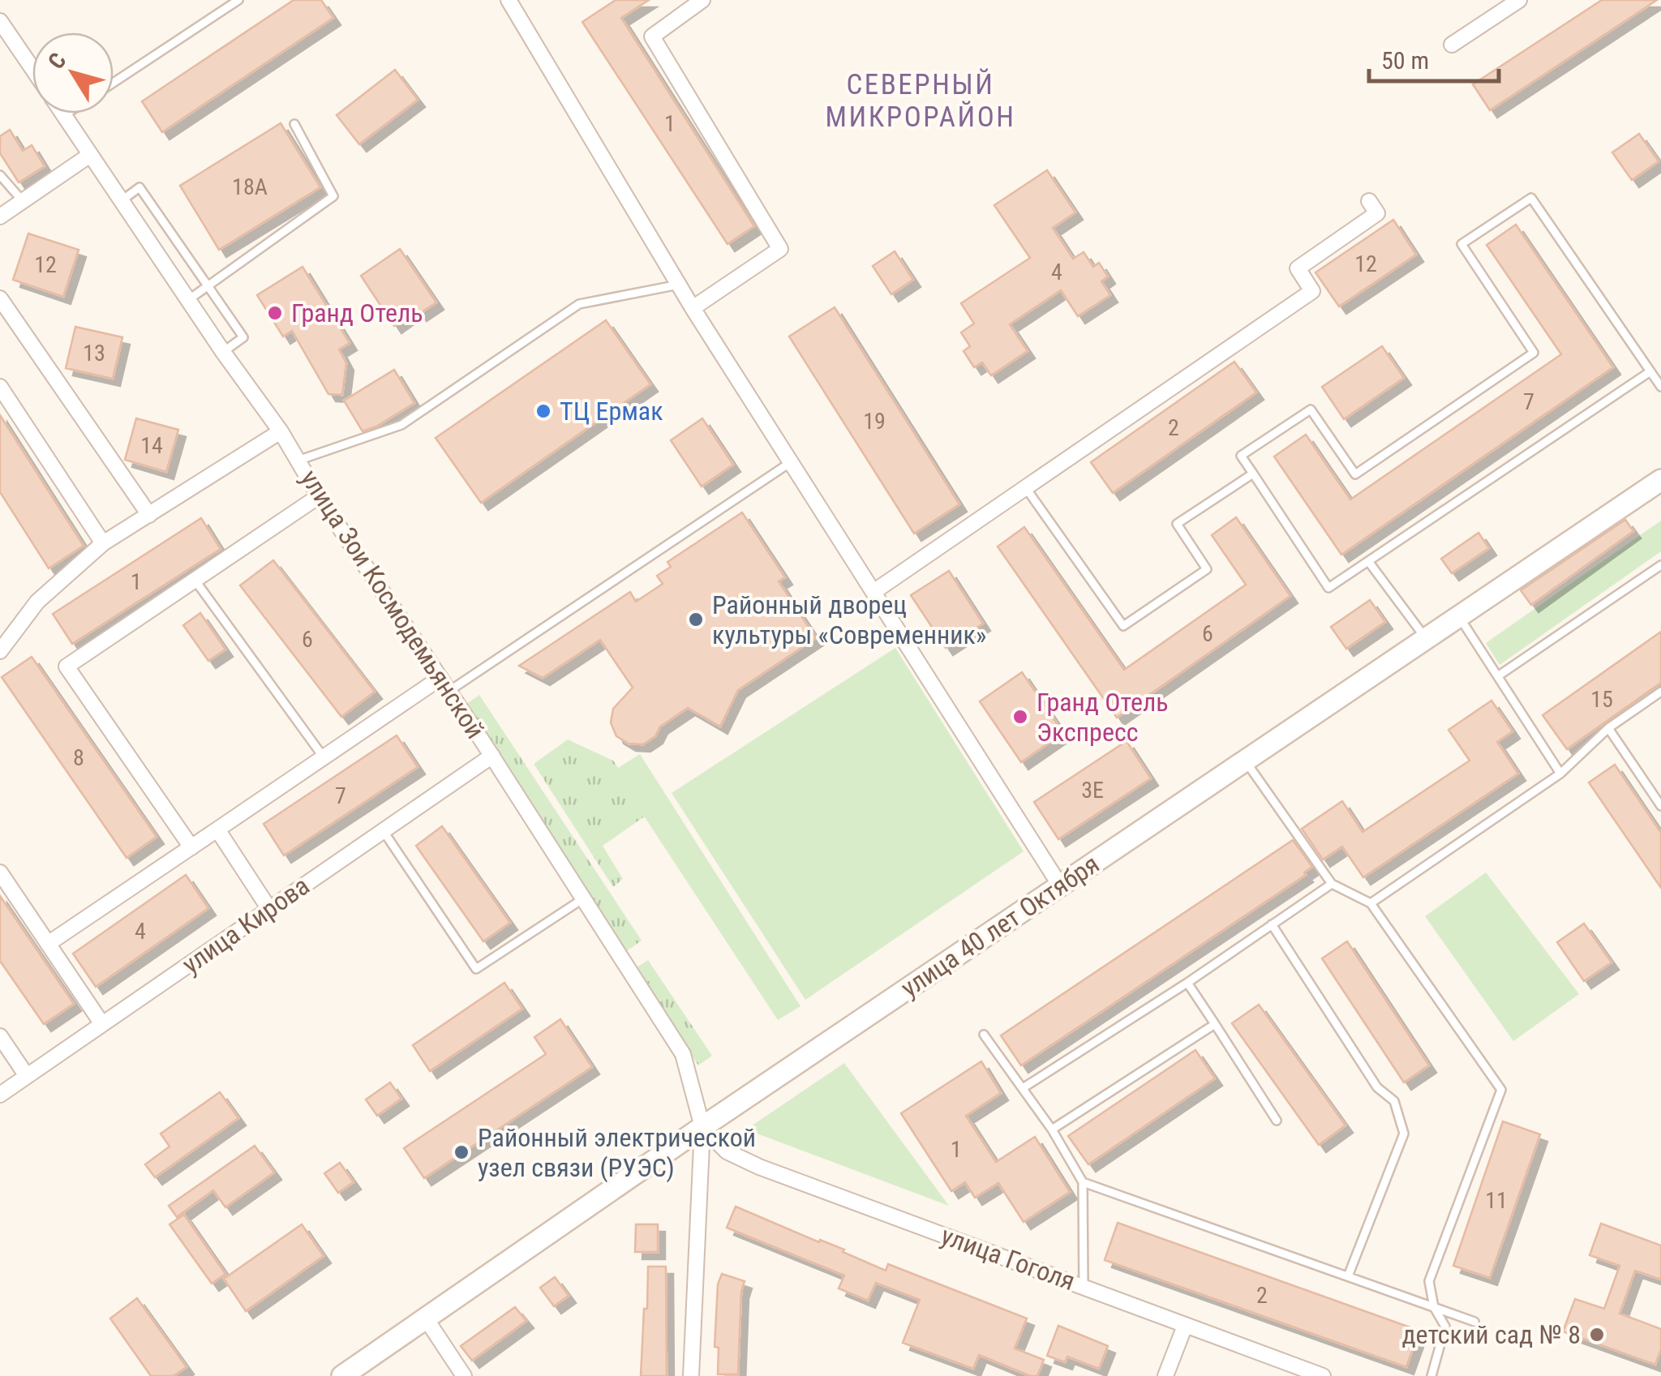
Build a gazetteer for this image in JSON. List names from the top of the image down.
{
  "streets": {
    "street": [
      "улица Зои Космодемьянской",
      "улица Кирова",
      "улица 40 лет Октября",
      "улица Гоголя"
    ]
  },
  "crossings": [
    ["улица Зои Космодемьянской", "улица Кирова"],
    ["улица Зои Космодемьянской", "улица 40 лет Октября"],
    ["улица Зои Космодемьянской", "улица Гоголя"],
    ["улица 40 лет Октября", "улица Гоголя"]
  ],
  "districts": ["СЕВЕРНЫЙ МИКРОРАЙОН"],
  "places": [
    "Гранд Отель",
    "ТЦ Ермак",
    "Районный дворец культуры «Современник»",
    "Гранд Отель Экспресс",
    "Районный электрической узел связи (РУЭС)",
    "детский сад № 8"
  ],
  "house_numbers": [
    "1",
    "18А",
    "12",
    "12",
    "4",
    "13",
    "7",
    "19",
    "2",
    "14",
    "1",
    "6",
    "6",
    "15",
    "8",
    "3Е",
    "7",
    "4",
    "1",
    "11",
    "2"
  ],
  "scale_bar": "50 m",
  "north": "top left"
}
